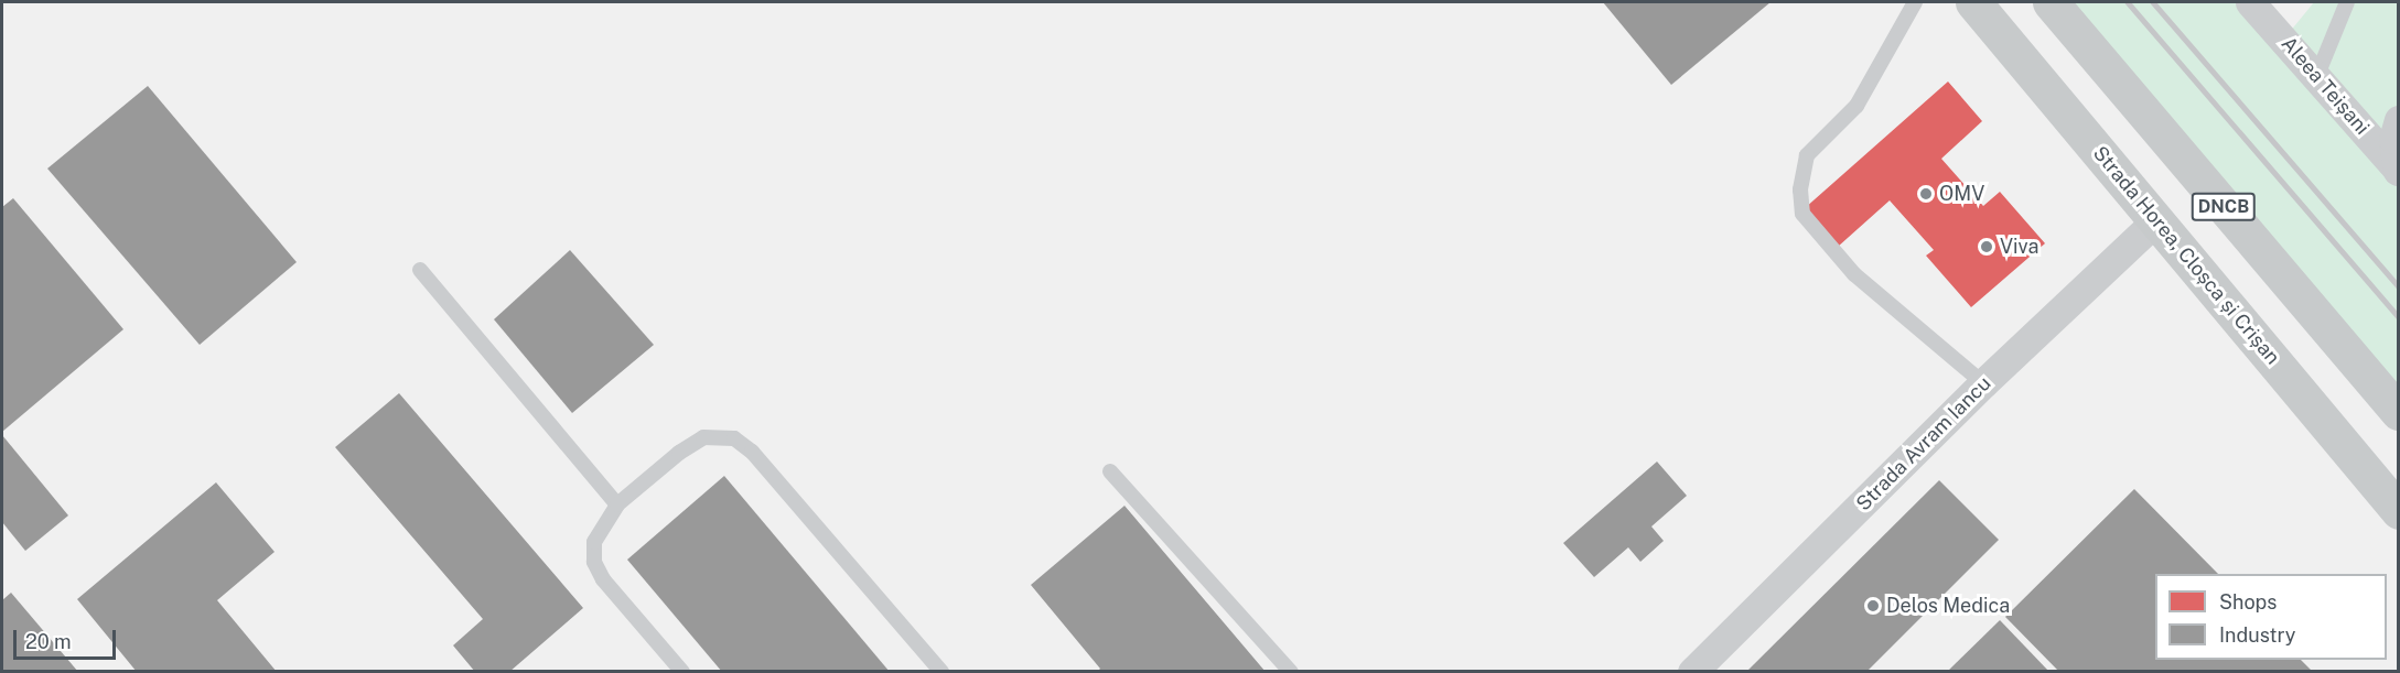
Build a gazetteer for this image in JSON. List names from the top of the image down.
{
  "streets": {
    "main road": ["DNCB", "Strada Horea, Cloșca și Crișan"],
    "street": ["Aleea Teișani", "Strada Avram Iancu"]
  },
  "crossings": [
    ["Strada Horea, Cloșca și Crișan", "Strada Avram Iancu"]
  ],
  "places": ["OMV", "Viva", "Delos Medica"],
  "legend": ["Shops", "Industry"],
  "scale_bar": "20 m"
}
